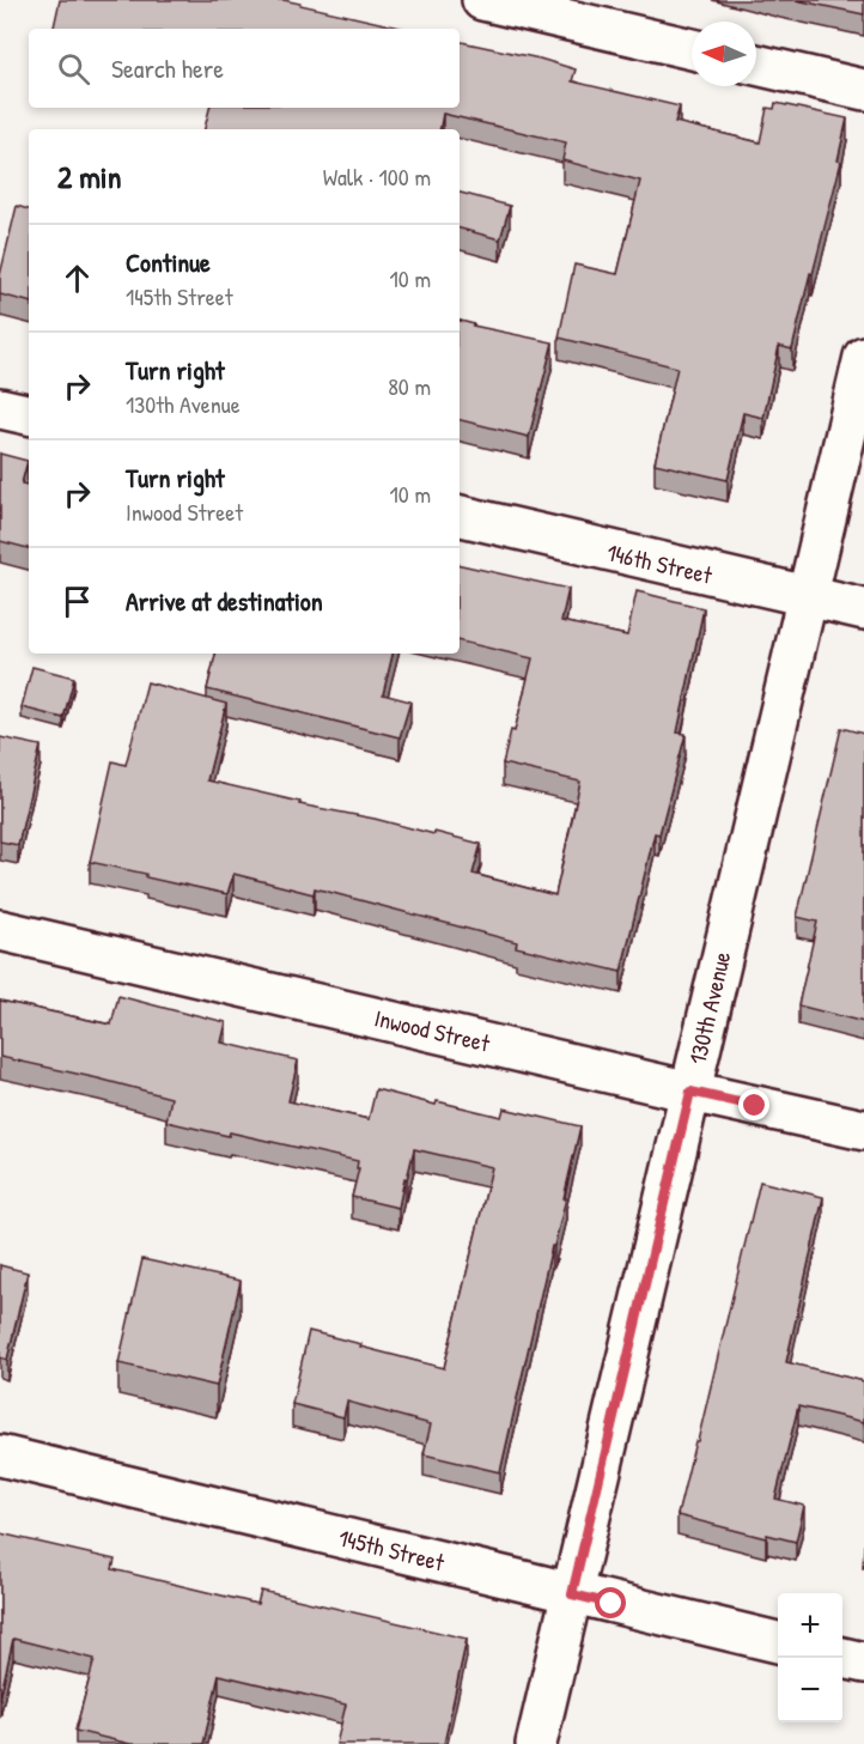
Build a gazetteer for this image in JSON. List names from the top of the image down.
{
  "streets": {
    "street": [
      "146th Street",
      "130th Avenue",
      "Inwood Street",
      "145th Street"
    ]
  },
  "crossings": [
    ["146th Street", "130th Avenue"],
    ["130th Avenue", "Inwood Street"],
    ["130th Avenue", "145th Street"]
  ],
  "north": "left",
  "page": {
    "search": "Search here",
    "heading": ["2 min", "Walk · 100 m"],
    "list": [
      ["Continue", "145th Street", "10 m"],
      ["Turn right", "130th Avenue", "80 m"],
      ["Turn right", "Inwood Street", "10 m"],
      "Arrive at destination"
    ],
    "map_buttons": ["+", "−"]
  }
}
